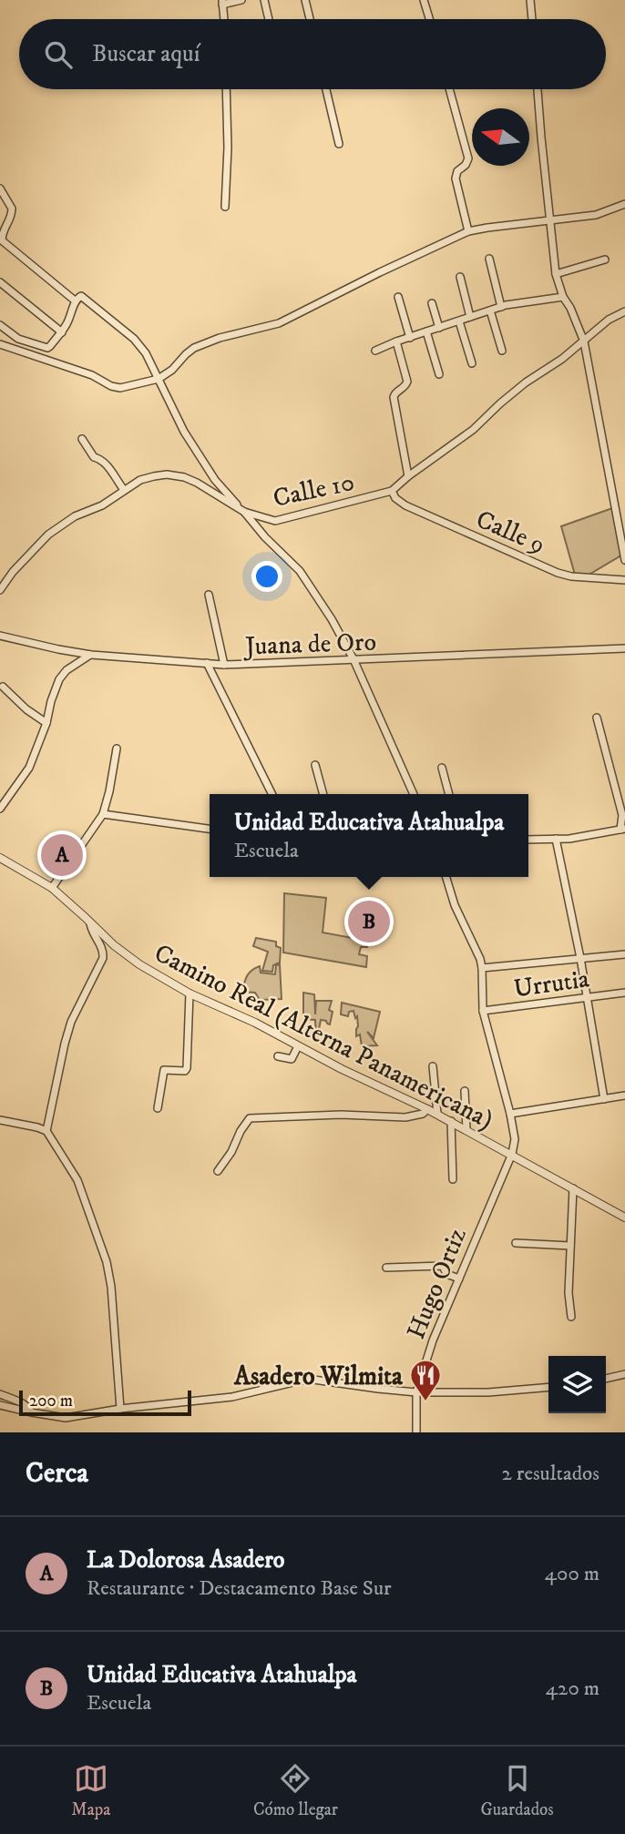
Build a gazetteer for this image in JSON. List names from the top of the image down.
{
  "streets": {
    "street": [
      "Calle 10",
      "Calle 9",
      "Juana de Oro",
      "Urrutia",
      "Camino Real (Alterna Panamericana)",
      "Hugo Ortiz"
    ]
  },
  "crossings": [
    ["Calle 10", "Calle 9"],
    ["Urrutia", "Hugo Ortiz"],
    ["Camino Real (Alterna Panamericana)", "Hugo Ortiz"]
  ],
  "places": {
    "restaurant": ["Asadero Wilmita"]
  },
  "scale_bar": "200 m",
  "north": "left",
  "page": {
    "search": "Buscar aquí",
    "popup": ["Unidad Educativa Atahualpa", "Escuela"],
    "pins": ["A", "B"],
    "scale": "200 m",
    "heading": ["Cerca", "2 resultados"],
    "list": [
      {
        "mark": "A",
        "name": "La Dolorosa Asadero",
        "note": "Restaurante · Destacamento Base Sur",
        "value": "400 m"
      },
      {
        "mark": "B",
        "name": "Unidad Educativa Atahualpa",
        "note": "Escuela",
        "value": "420 m"
      }
    ],
    "nav": ["Mapa", "Cómo llegar", "Guardados"]
  }
}
